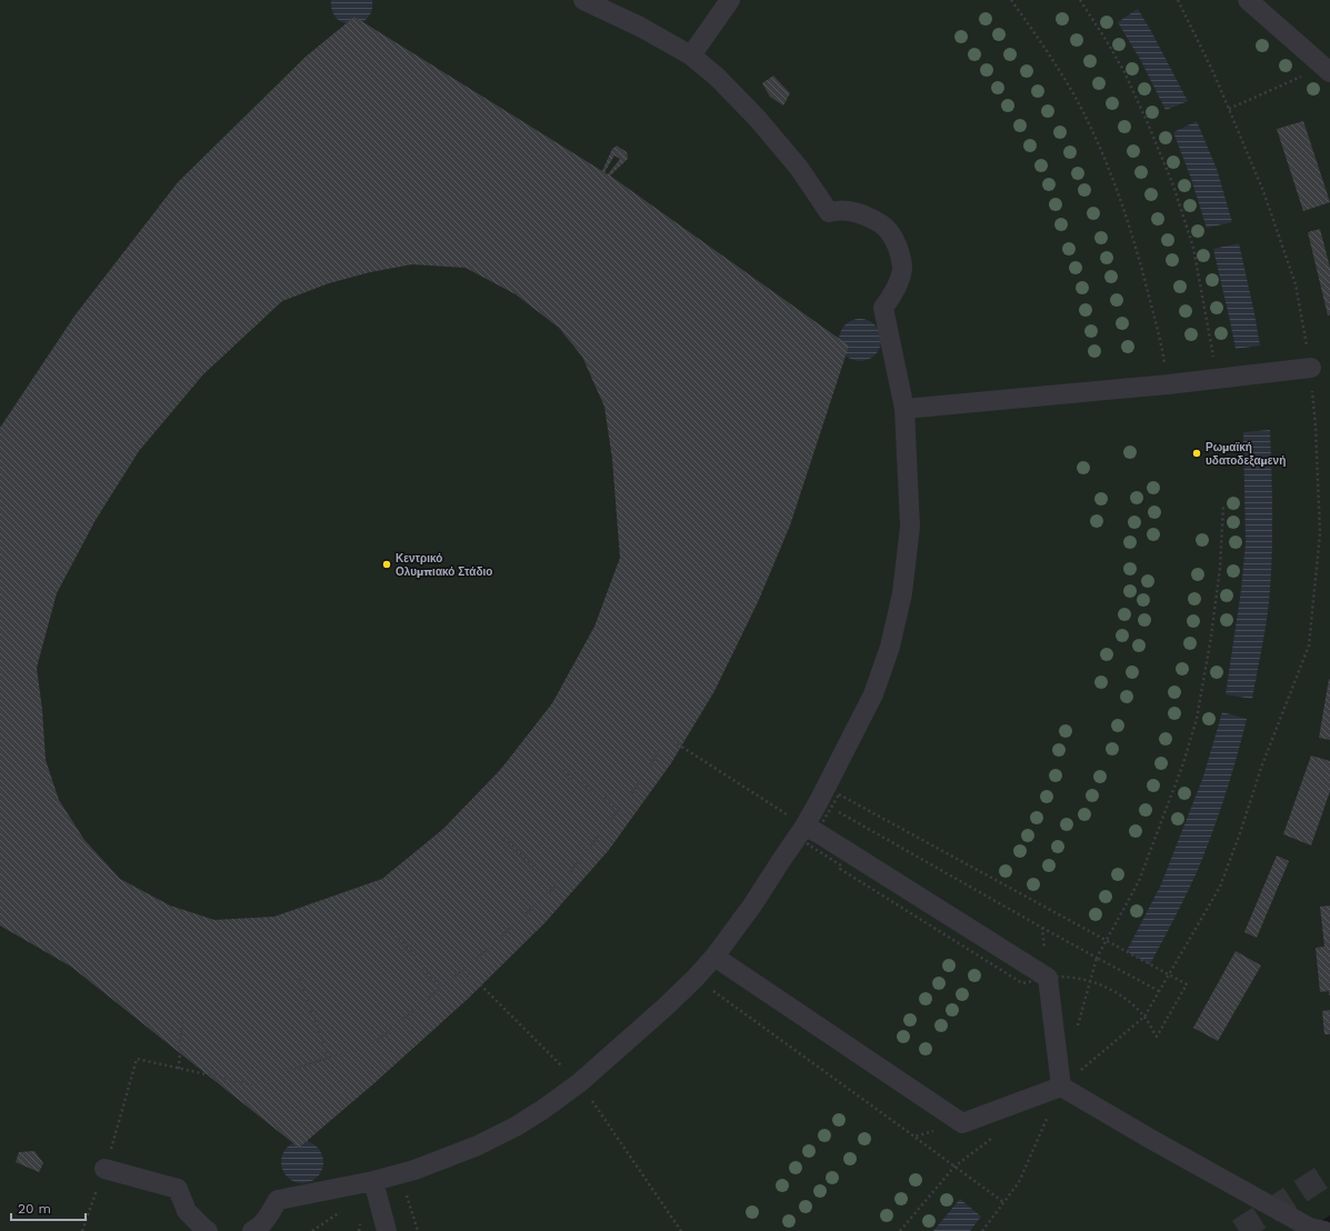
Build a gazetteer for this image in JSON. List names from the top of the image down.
{
  "places": ["Ρωμαϊκή υδατοδεξαμενή", "Κεντρικό Ολυμπιακό Στάδιο"],
  "scale_bar": "20 m"
}
